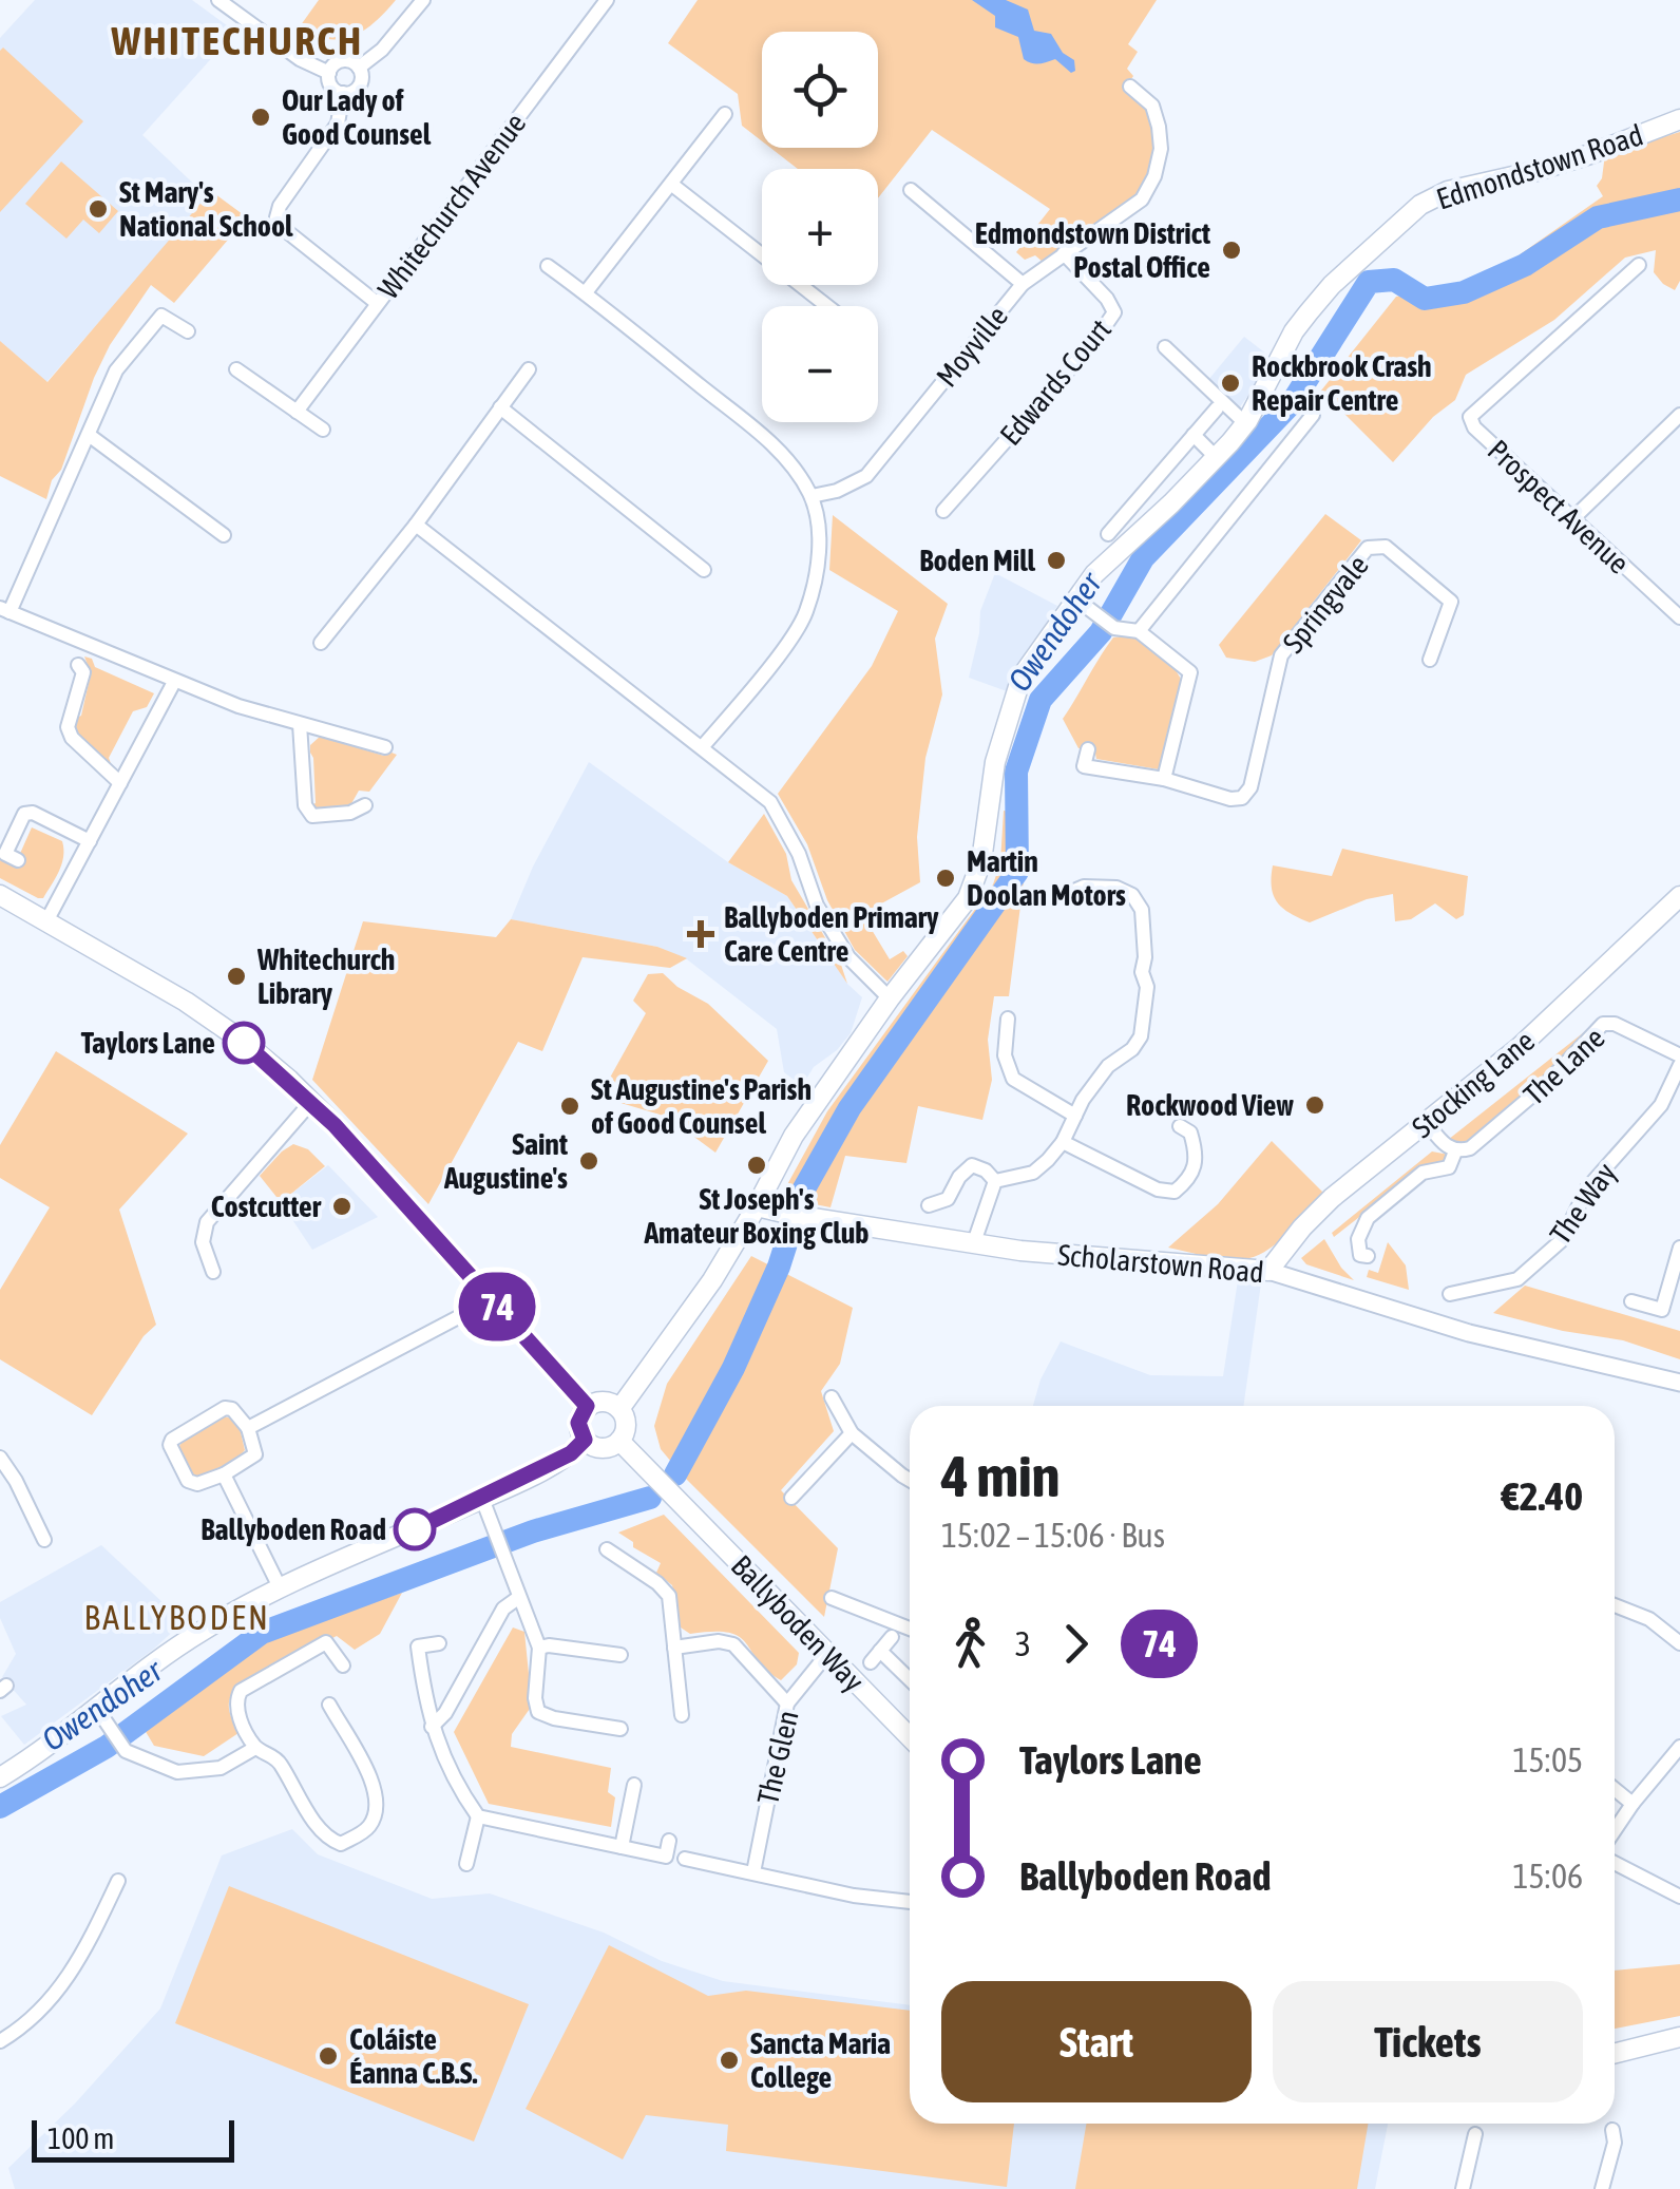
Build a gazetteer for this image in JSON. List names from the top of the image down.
{
  "streets": {
    "main road": [
      "Edmondstown Road",
      "Stocking Lane",
      "Scholarstown Road",
      "Ballyboden Way"
    ],
    "street": [
      "Whitechurch Avenue",
      "Moyville",
      "Edwards Court",
      "Prospect Avenue",
      "Springvale",
      "The Lane",
      "The Way",
      "The Glen"
    ]
  },
  "crossings": [
    ["Edmondstown Road", "Scholarstown Road"],
    ["Stocking Lane", "Scholarstown Road"],
    ["Ballyboden Way", "The Glen"]
  ],
  "districts": ["WHITECHURCH", "BALLYBODEN"],
  "water": ["Owendoher"],
  "places": {
    "other": [
      "Our Lady of Good Counsel",
      "St Mary's National School",
      "Edmondstown District Postal Office",
      "Rockbrook Crash Repair Centre",
      "Boden Mill",
      "Martin Doolan Motors",
      "Whitechurch Library",
      "Taylors Lane",
      "Rockwood View",
      "St Augustine's Parish of Good Counsel",
      "Saint Augustine's",
      "St Joseph's Amateur Boxing Club",
      "Costcutter",
      "Ballyboden Road",
      "Coláiste Éanna C.B.S.",
      "Sancta Maria College"
    ],
    "health": ["Ballyboden Primary Care Centre"]
  },
  "lines": ["bus line 74"],
  "scale_bar": "100 m",
  "page": {
    "on_map": "74",
    "map_buttons": ["+", "−"],
    "heading": ["4 min", "15:02 – 15:06 · Bus", "€2.40"],
    "legs": ["3", "74"],
    "list": [
      {
        "name": "Taylors Lane",
        "value": "15:05"
      },
      {
        "name": "Ballyboden Road",
        "value": "15:06"
      }
    ],
    "buttons": ["Start", "Tickets"],
    "scale": "100 m"
  }
}
